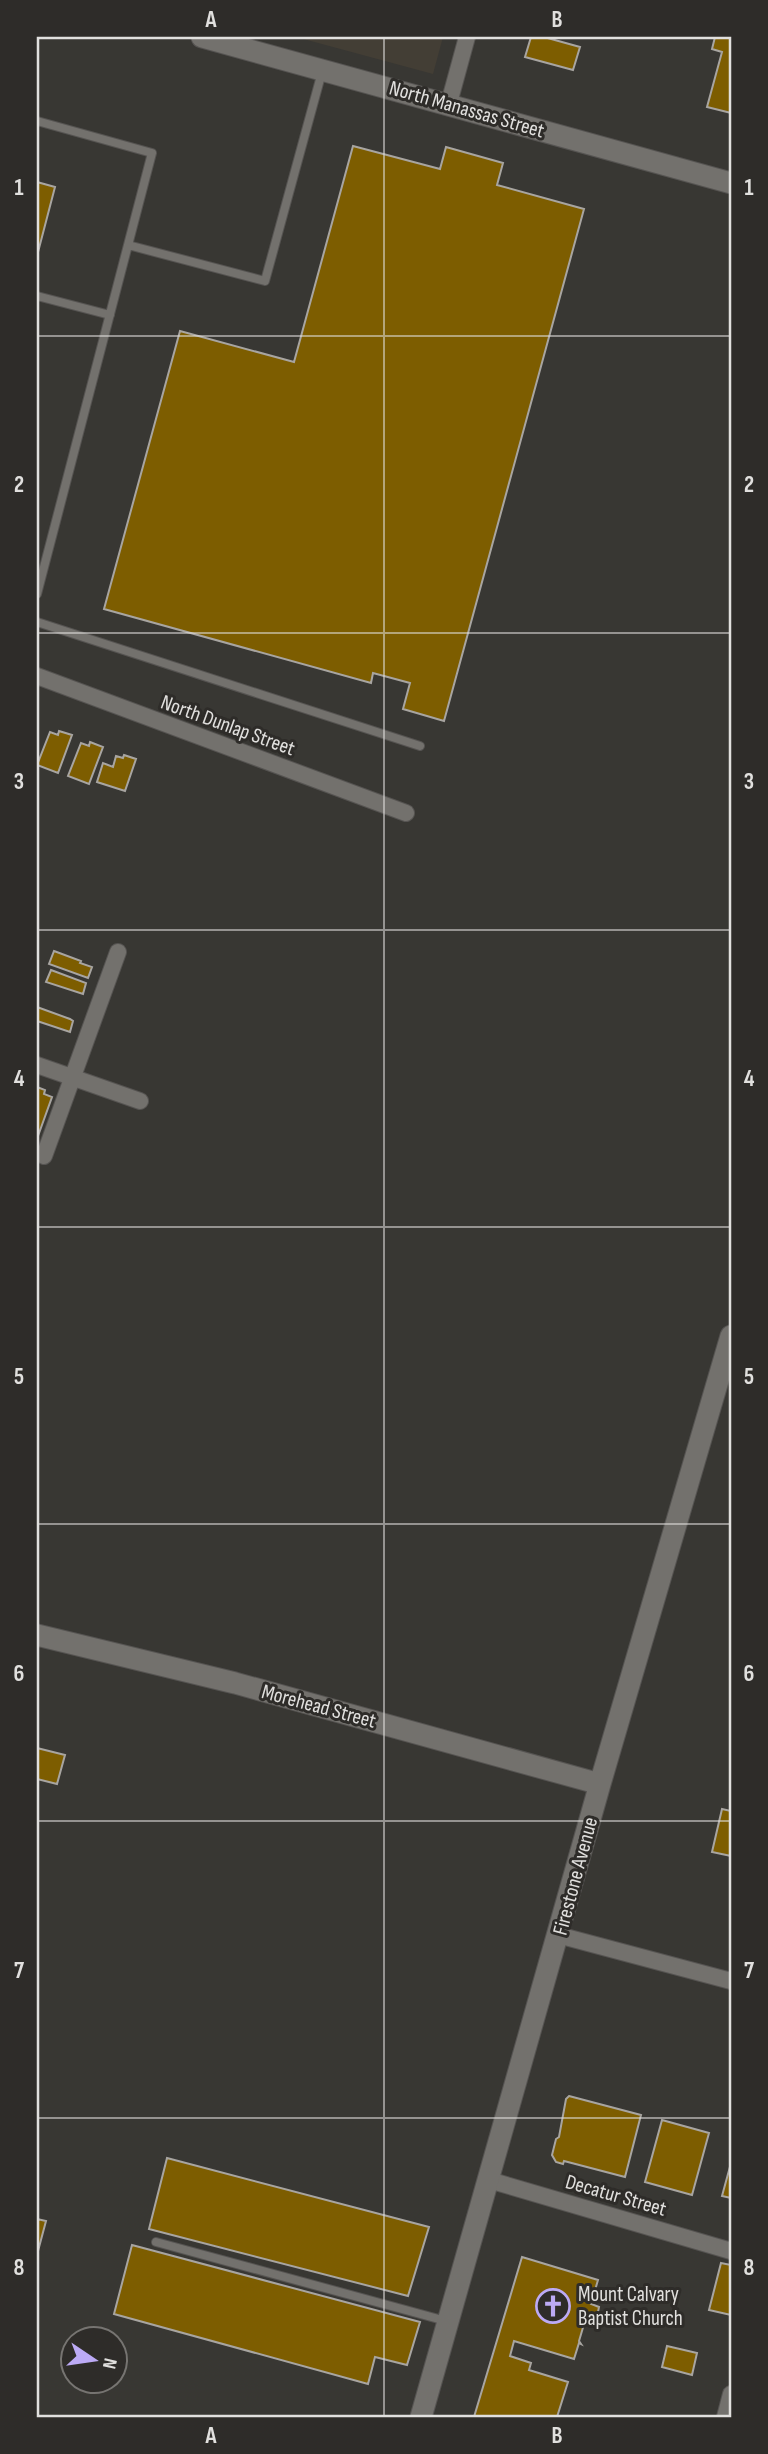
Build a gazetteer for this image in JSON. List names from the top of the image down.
{
  "streets": {
    "street": [
      "North Manassas Street",
      "North Dunlap Street",
      "Morehead Street",
      "Firestone Avenue",
      "Decatur Street"
    ]
  },
  "crossings": [
    ["Morehead Street", "Firestone Avenue"],
    ["Firestone Avenue", "Decatur Street"]
  ],
  "places": {
    "church": ["Mount Calvary Baptist Church"]
  },
  "north": "right",
  "grid": {
    "columns": ["A", "B"],
    "rows": [
      "1",
      "2",
      "3",
      "4",
      "5",
      "6",
      "7",
      "8"
    ]
  }
}
